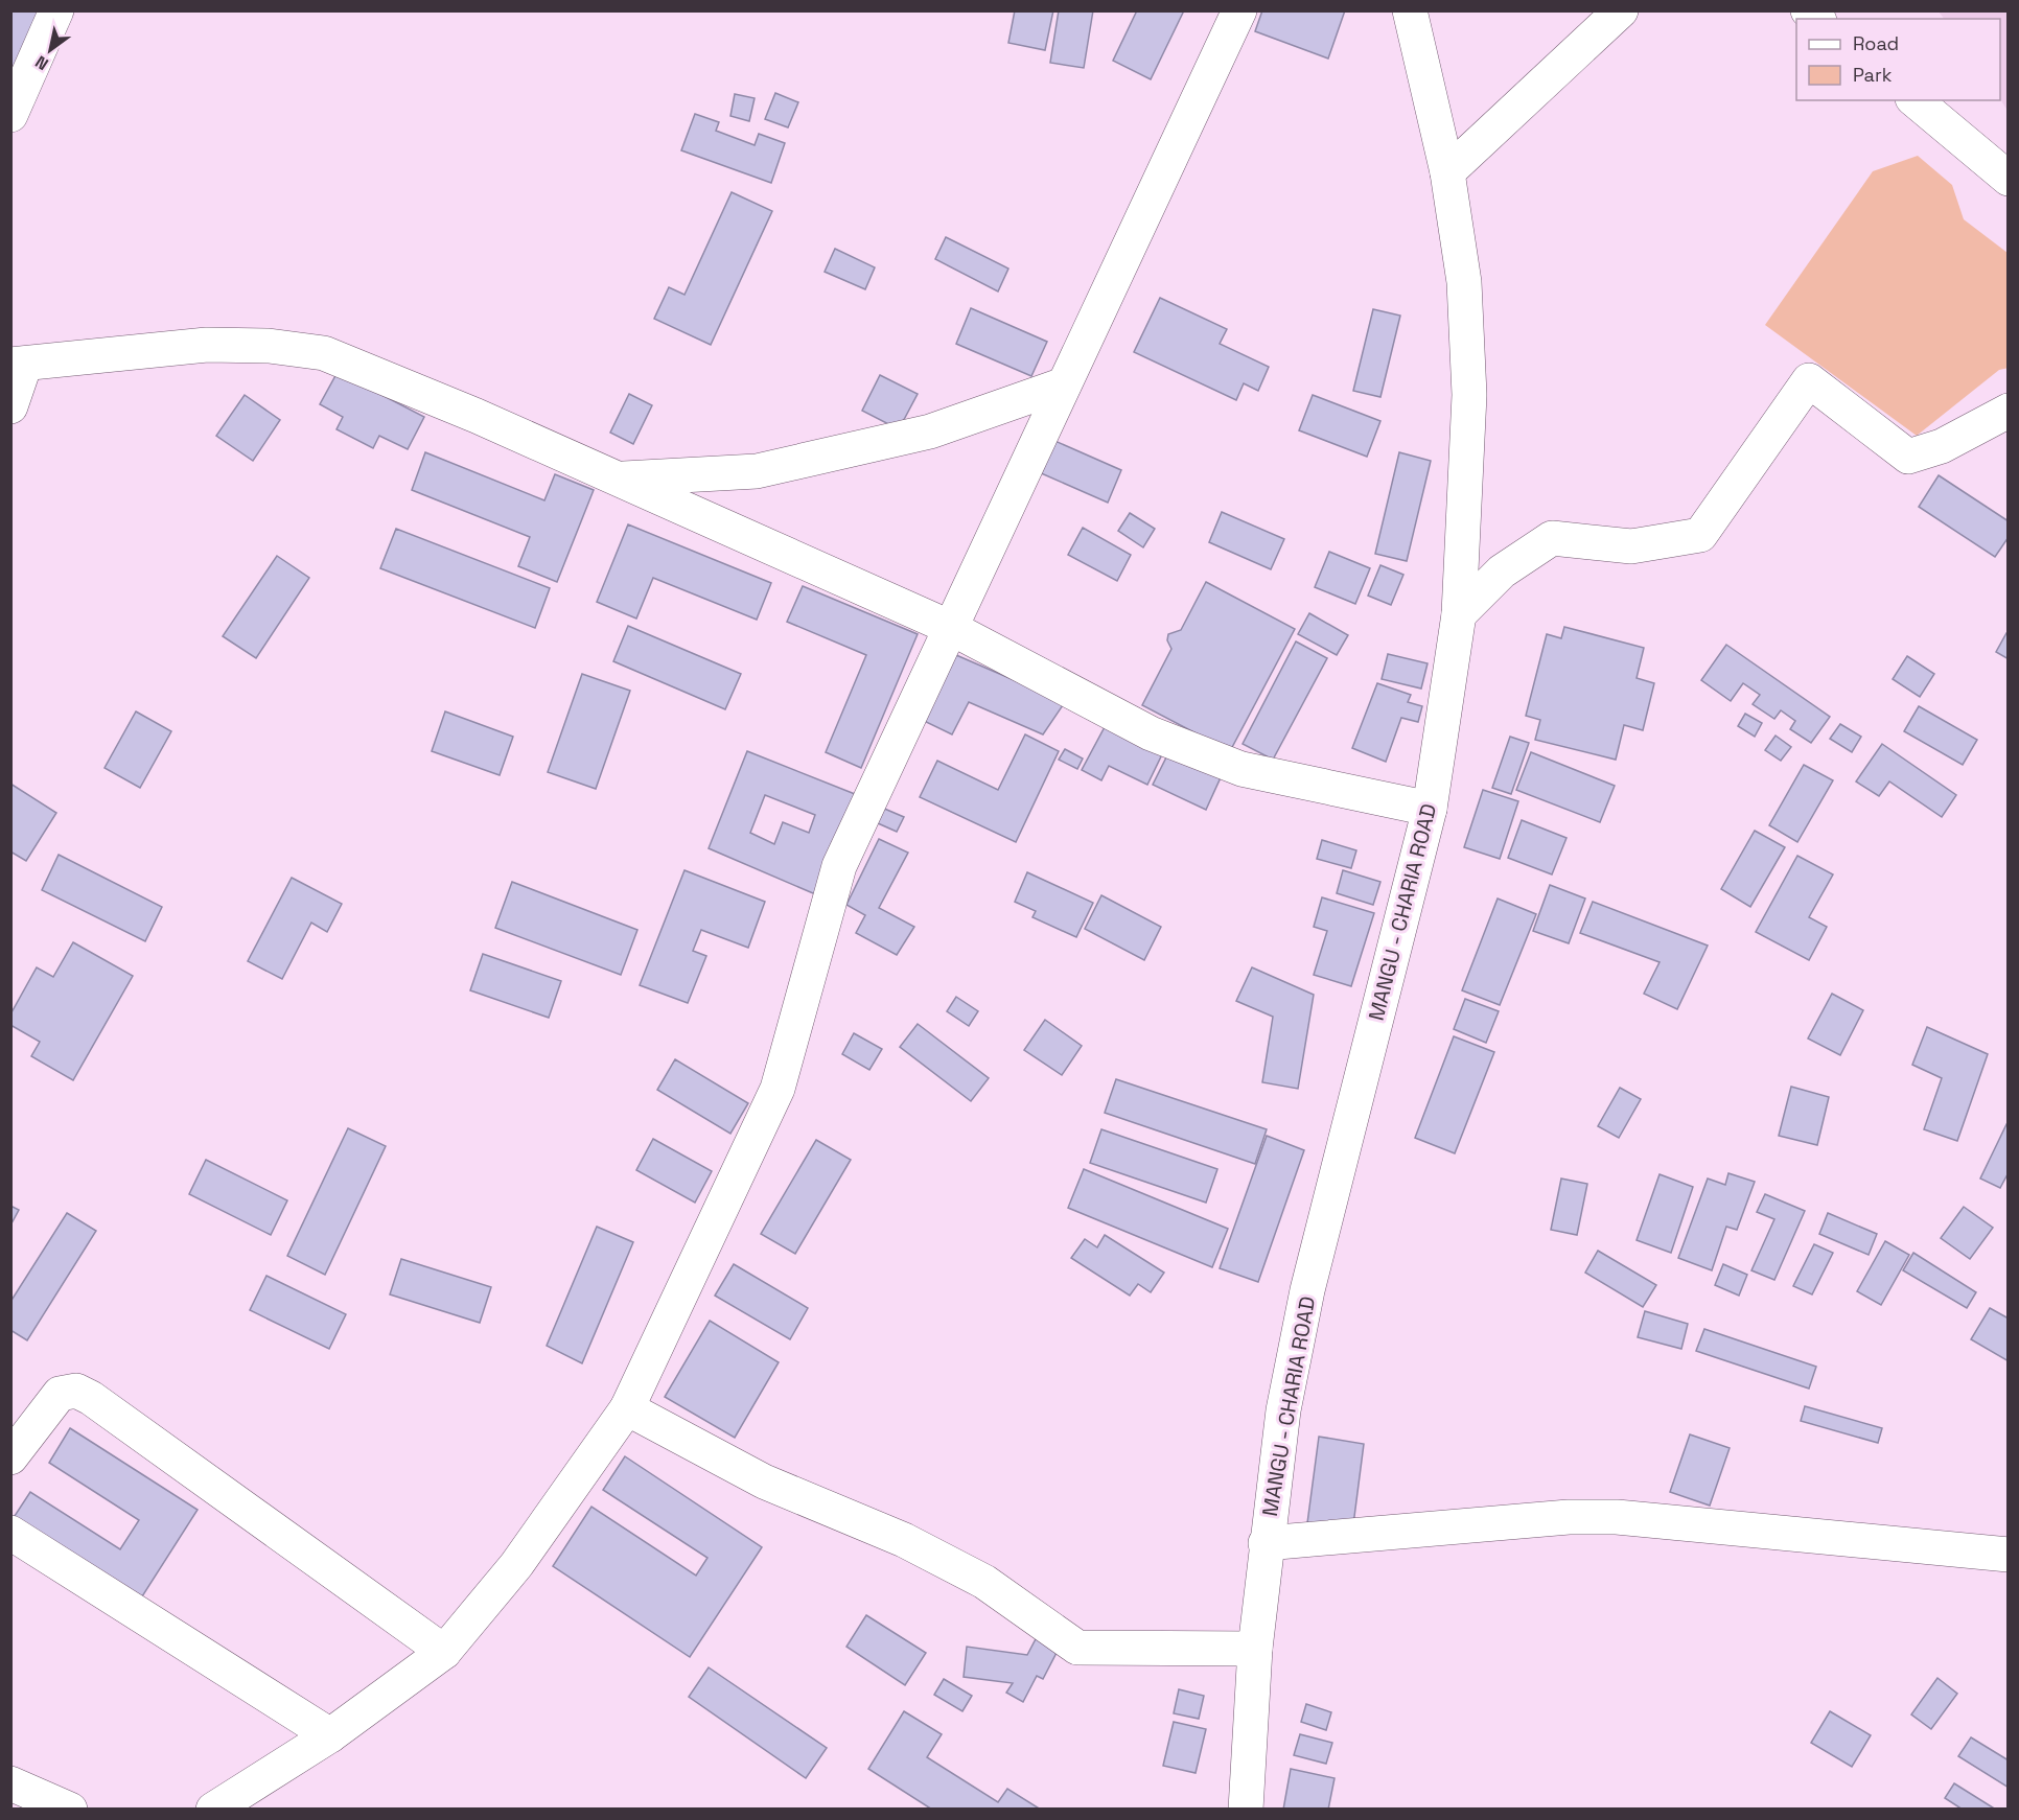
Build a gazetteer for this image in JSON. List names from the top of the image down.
{
  "streets": {
    "street": ["MANGU - CHARIA ROAD"]
  },
  "legend": ["Road", "Park"],
  "north": "bottom left"
}
